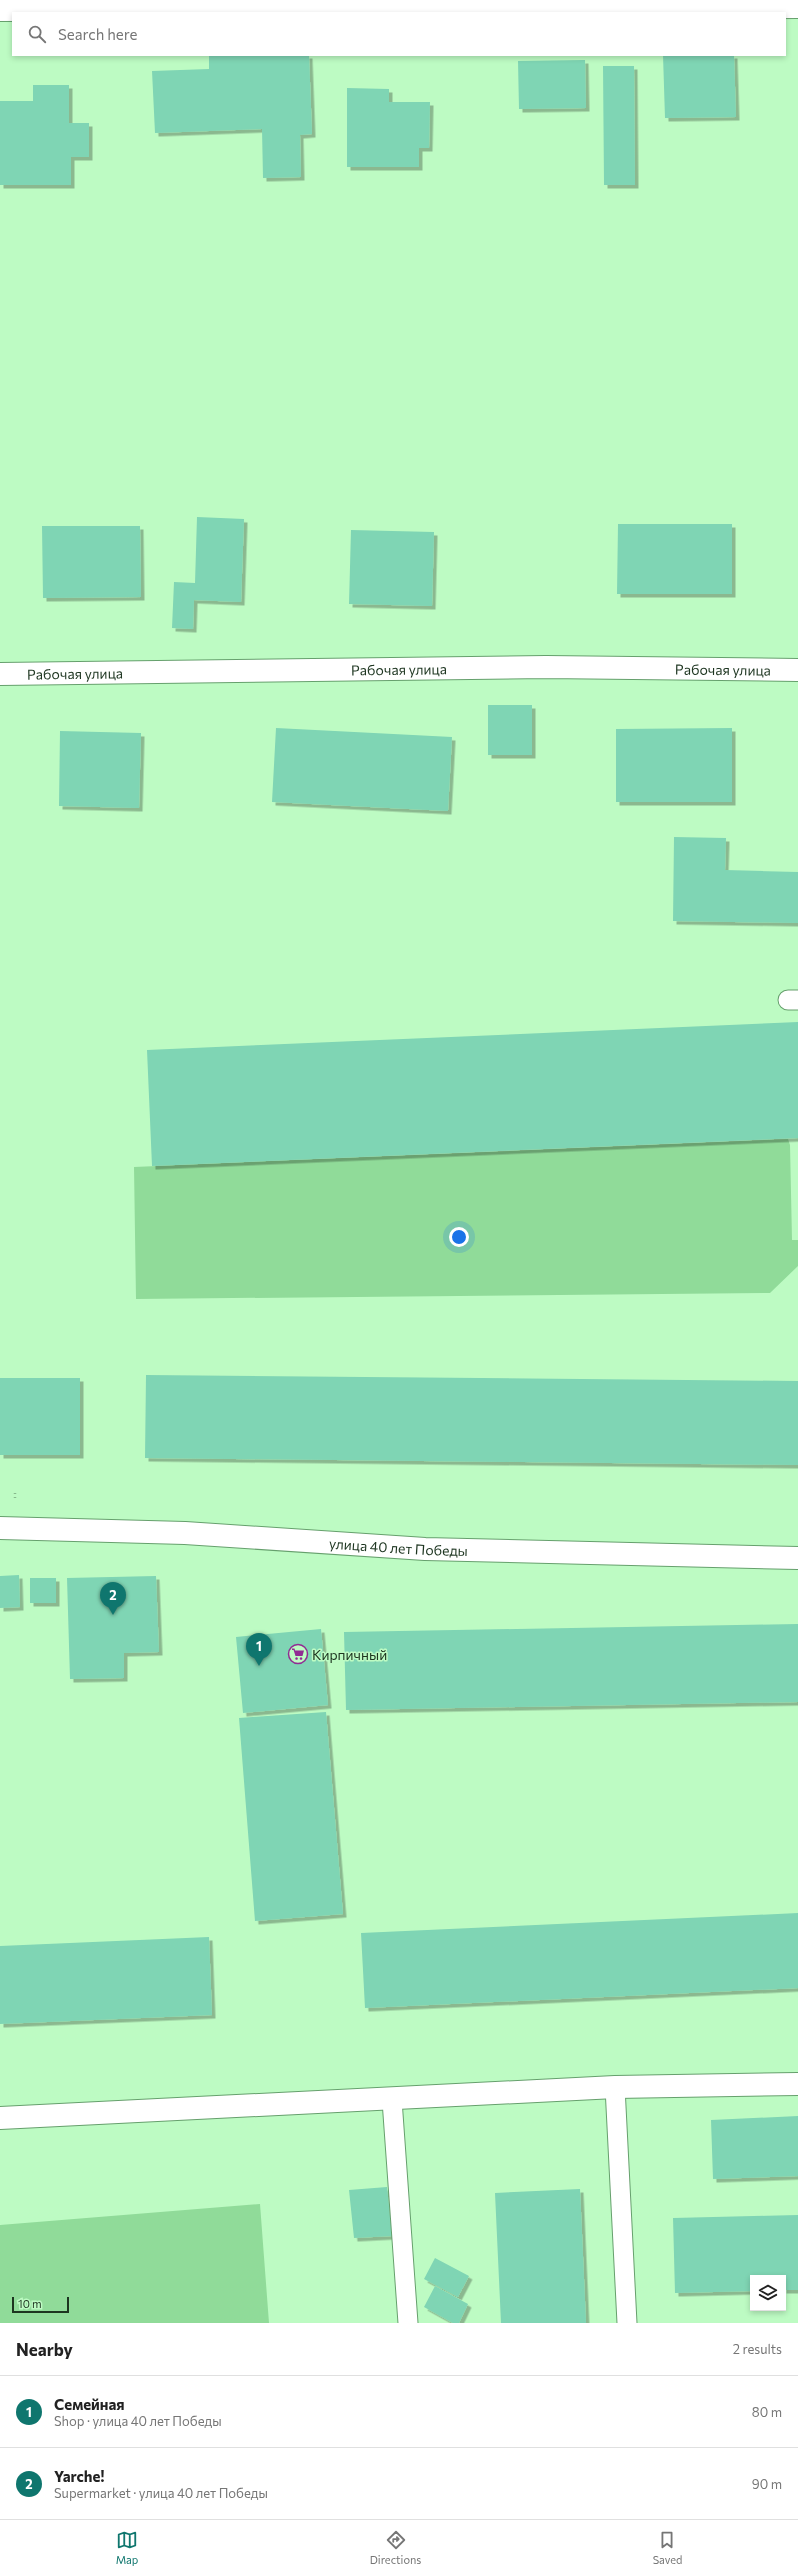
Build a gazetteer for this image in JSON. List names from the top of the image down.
{
  "streets": {
    "street": ["Рабочая улица", "улица 40 лет Победы"]
  },
  "places": {
    "supermarket": ["Кирпичный"]
  },
  "scale_bar": "10 m",
  "page": {
    "search": "Search here",
    "pins": ["2", "1"],
    "scale": "10 m",
    "heading": ["Nearby", "2 results"],
    "list": [
      {
        "mark": "1",
        "name": "Семейная",
        "note": "Shop · улица 40 лет Победы",
        "value": "80 m"
      },
      {
        "mark": "2",
        "name": "Yarche!",
        "note": "Supermarket · улица 40 лет Победы",
        "value": "90 m"
      }
    ],
    "nav": ["Map", "Directions", "Saved"]
  }
}
